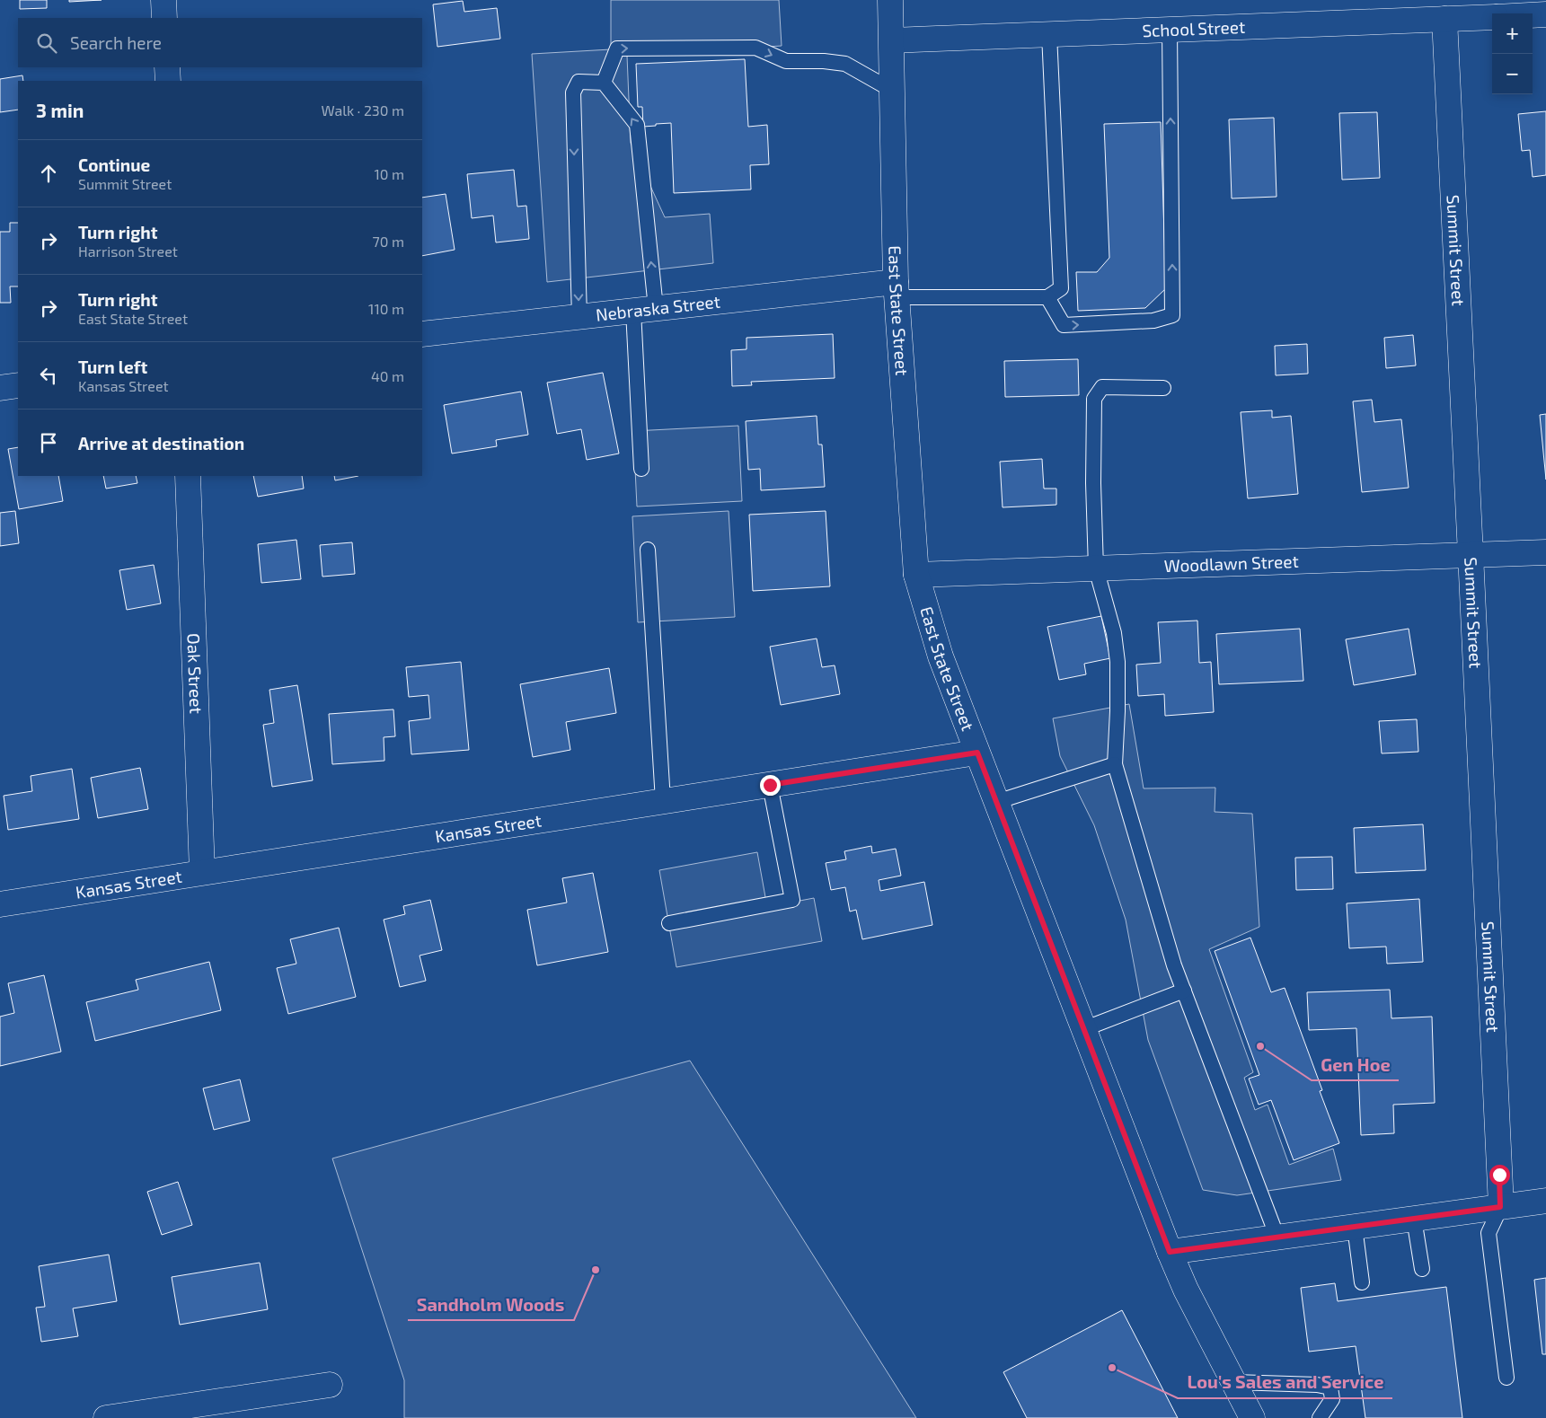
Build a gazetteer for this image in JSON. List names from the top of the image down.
{
  "streets": {
    "street": [
      "School Street",
      "Summit Street",
      "Nebraska Street",
      "East State Street",
      "Woodlawn Street",
      "Oak Street",
      "Kansas Street"
    ]
  },
  "crossings": [
    ["School Street", "Summit Street"],
    ["School Street", "East State Street"],
    ["Summit Street", "Woodlawn Street"],
    ["Nebraska Street", "East State Street"],
    ["East State Street", "Woodlawn Street"],
    ["East State Street", "Kansas Street"],
    ["Oak Street", "Kansas Street"]
  ],
  "places": ["Gen Hoe", "Sandholm Woods", "Lou's Sales and Service"],
  "page": {
    "map_buttons": ["+", "−"],
    "search": "Search here",
    "heading": ["3 min", "Walk · 230 m"],
    "list": [
      ["Continue", "Summit Street", "10 m"],
      ["Turn right", "Harrison Street", "70 m"],
      ["Turn right", "East State Street", "110 m"],
      ["Turn left", "Kansas Street", "40 m"],
      "Arrive at destination"
    ]
  }
}
